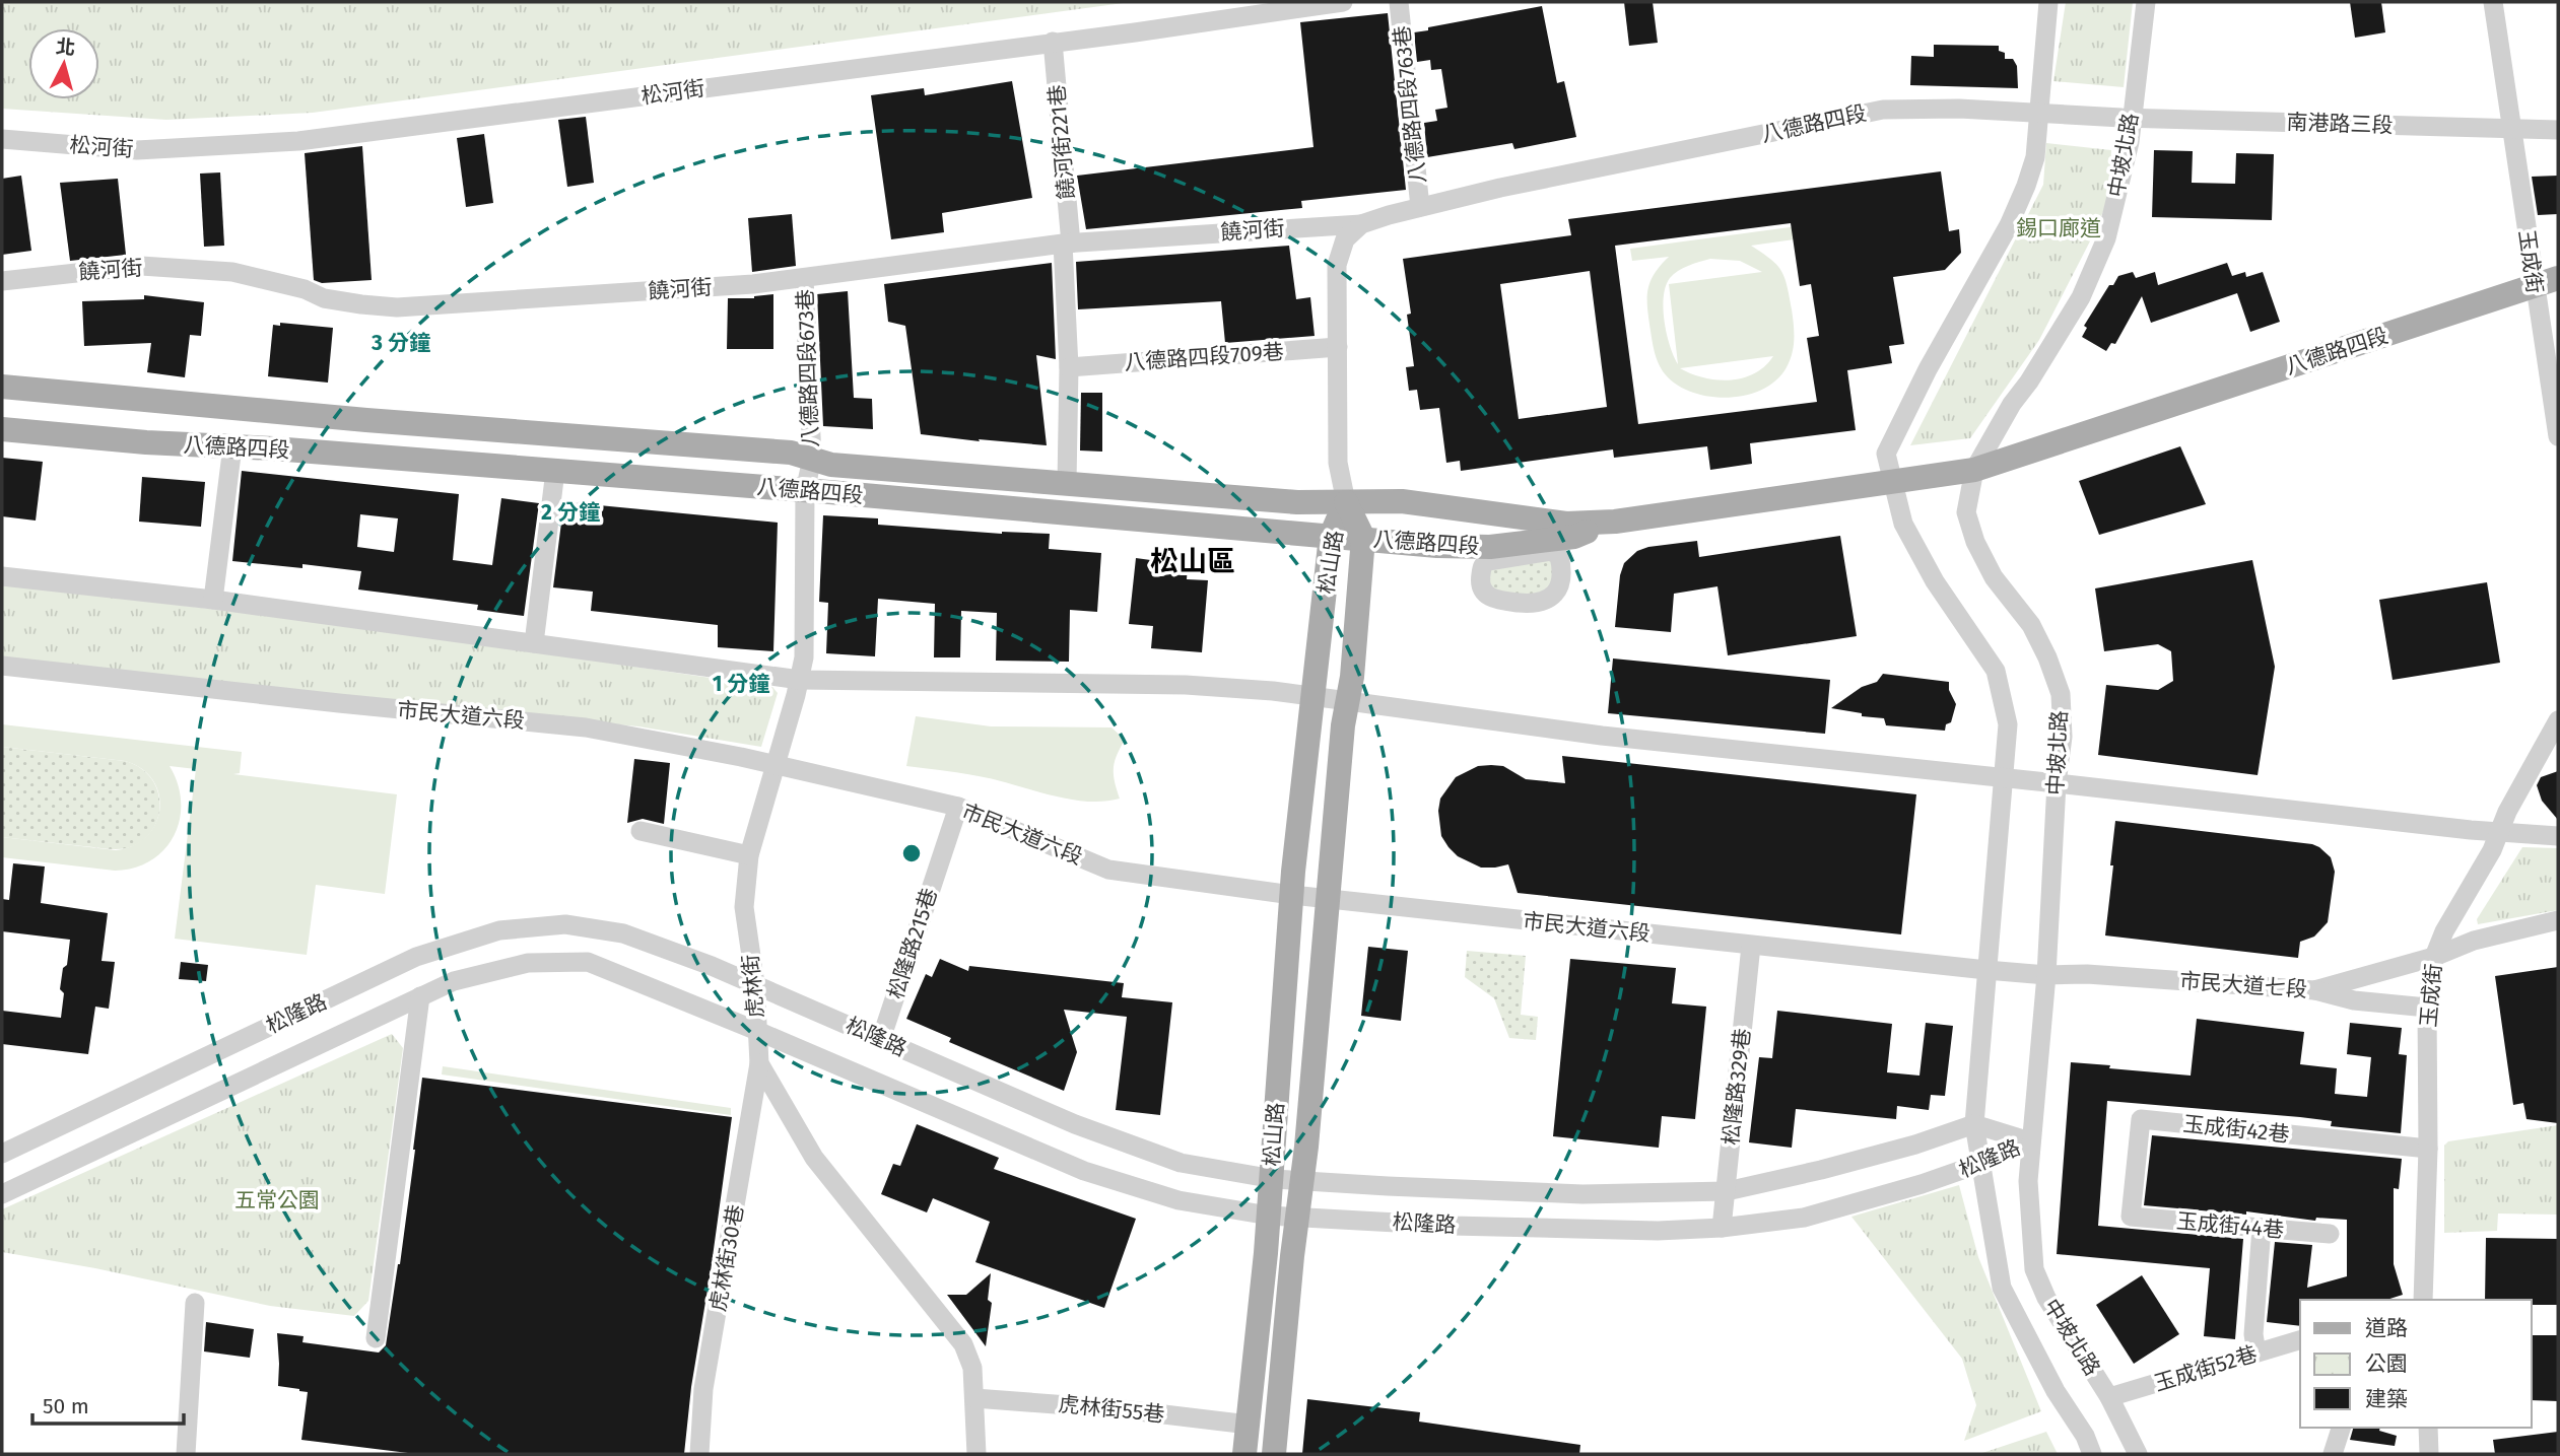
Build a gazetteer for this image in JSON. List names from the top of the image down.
{
  "streets": {
    "main road": ["八德路四段", "松山路"],
    "street": [
      "松河街",
      "八德路四段763巷",
      "南港路三段",
      "饒河街221巷",
      "中坡北路",
      "饒河街",
      "玉成街",
      "八德路四段709巷",
      "八德路四段673巷",
      "市民大道六段",
      "松隆路215巷",
      "市民大道七段",
      "虎林街",
      "松隆路",
      "松隆路329巷",
      "玉成街42巷",
      "玉成街44巷",
      "虎林街30巷",
      "玉成街52巷",
      "虎林街55巷"
    ]
  },
  "crossings": [
    ["松河街", "饒河街221巷"],
    ["八德路四段763巷", "八德路四段"],
    ["八德路四段", "南港路三段"],
    ["八德路四段", "中坡北路"],
    ["八德路四段", "饒河街"],
    ["八德路四段", "玉成街"],
    ["八德路四段", "八德路四段673巷"],
    ["八德路四段", "松山路"],
    ["八德路四段", "虎林街"],
    ["南港路三段", "中坡北路"],
    ["南港路三段", "玉成街"],
    ["饒河街221巷", "饒河街"],
    ["中坡北路", "市民大道六段"],
    ["中坡北路", "市民大道七段"],
    ["中坡北路", "松隆路"],
    ["中坡北路", "玉成街52巷"],
    ["饒河街", "八德路四段673巷"],
    ["玉成街", "市民大道七段"],
    ["玉成街", "玉成街42巷"],
    ["八德路四段673巷", "虎林街"],
    ["松山路", "市民大道六段"],
    ["松山路", "松隆路"],
    ["松山路", "虎林街55巷"],
    ["市民大道六段", "松隆路215巷"],
    ["市民大道六段", "市民大道七段"],
    ["市民大道六段", "虎林街"],
    ["市民大道六段", "松隆路329巷"],
    ["松隆路215巷", "松隆路"],
    ["虎林街", "松隆路"],
    ["虎林街", "虎林街30巷"],
    ["虎林街", "虎林街55巷"],
    ["松隆路", "松隆路329巷"],
    ["玉成街42巷", "玉成街44巷"]
  ],
  "districts": ["松山區"],
  "parks": ["錫口廊道", "五常公園"],
  "legend": ["道路", "公園", "建築"],
  "scale_bar": "50 m",
  "north": "top",
  "rings": ["3 分鐘", "2 分鐘", "1 分鐘"]
}
